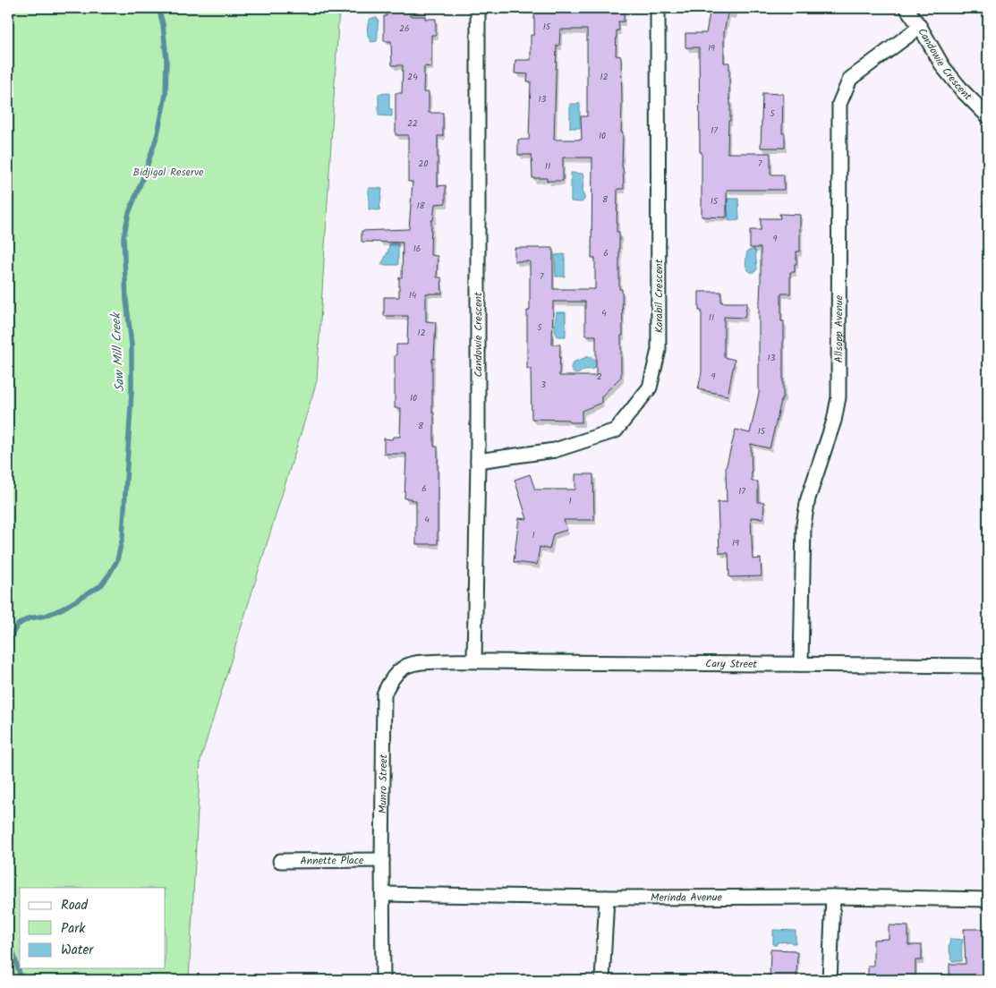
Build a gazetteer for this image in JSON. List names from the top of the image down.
{
  "streets": {
    "street": [
      "Candowie Crescent",
      "Karabil Crescent",
      "Allsopp Avenue",
      "Cary Street",
      "Munro Street",
      "Annette Place",
      "Merinda Avenue"
    ]
  },
  "crossings": [
    ["Candowie Crescent", "Karabil Crescent"],
    ["Candowie Crescent", "Allsopp Avenue"],
    ["Candowie Crescent", "Cary Street"],
    ["Candowie Crescent", "Munro Street"],
    ["Allsopp Avenue", "Cary Street"],
    ["Cary Street", "Munro Street"],
    ["Munro Street", "Annette Place"],
    ["Munro Street", "Merinda Avenue"]
  ],
  "water": ["Saw Mill Creek"],
  "parks": ["Bidjigal Reserve"],
  "house_numbers": [
    "15",
    "26",
    "19",
    "24",
    "12",
    "13",
    "5",
    "22",
    "17",
    "10",
    "20",
    "7",
    "11",
    "8",
    "15",
    "18",
    "9",
    "16",
    "6",
    "7",
    "14",
    "4",
    "11",
    "5",
    "12",
    "13",
    "2",
    "9",
    "3",
    "10",
    "8",
    "15",
    "6",
    "17",
    "1",
    "4",
    "1",
    "19"
  ],
  "legend": ["Road", "Park", "Water"]
}
